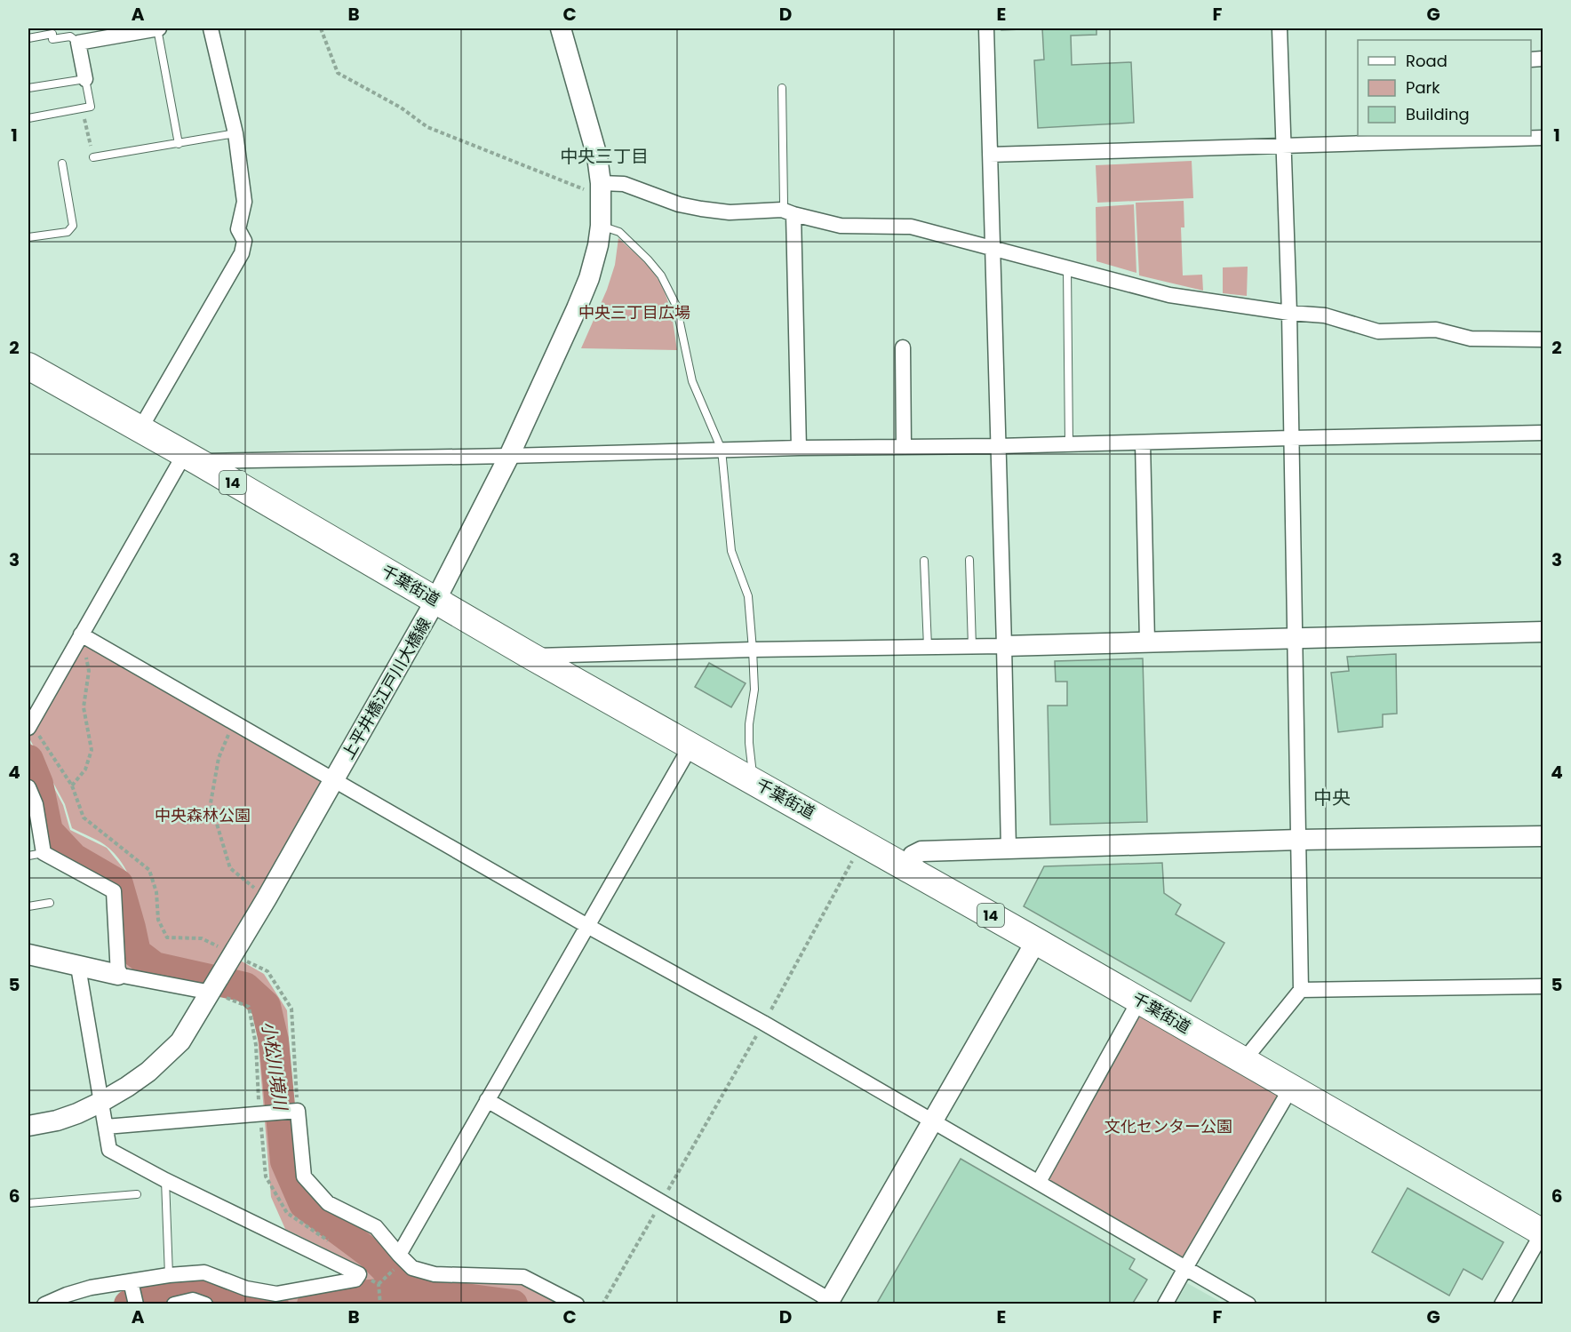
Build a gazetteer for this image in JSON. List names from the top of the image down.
{
  "streets": {
    "highway": ["14", "千葉街道"],
    "street": ["上平井橋江戸川大橋線"]
  },
  "crossings": [
    ["千葉街道", "上平井橋江戸川大橋線"]
  ],
  "districts": ["中央三丁目", "中央"],
  "water": ["小松川境川"],
  "parks": ["中央三丁目広場", "中央森林公園", "文化センター公園"],
  "legend": ["Road", "Park", "Building"],
  "grid": {
    "columns": [
      "A",
      "B",
      "C",
      "D",
      "E",
      "F",
      "G"
    ],
    "rows": [
      "1",
      "2",
      "3",
      "4",
      "5",
      "6"
    ]
  }
}
